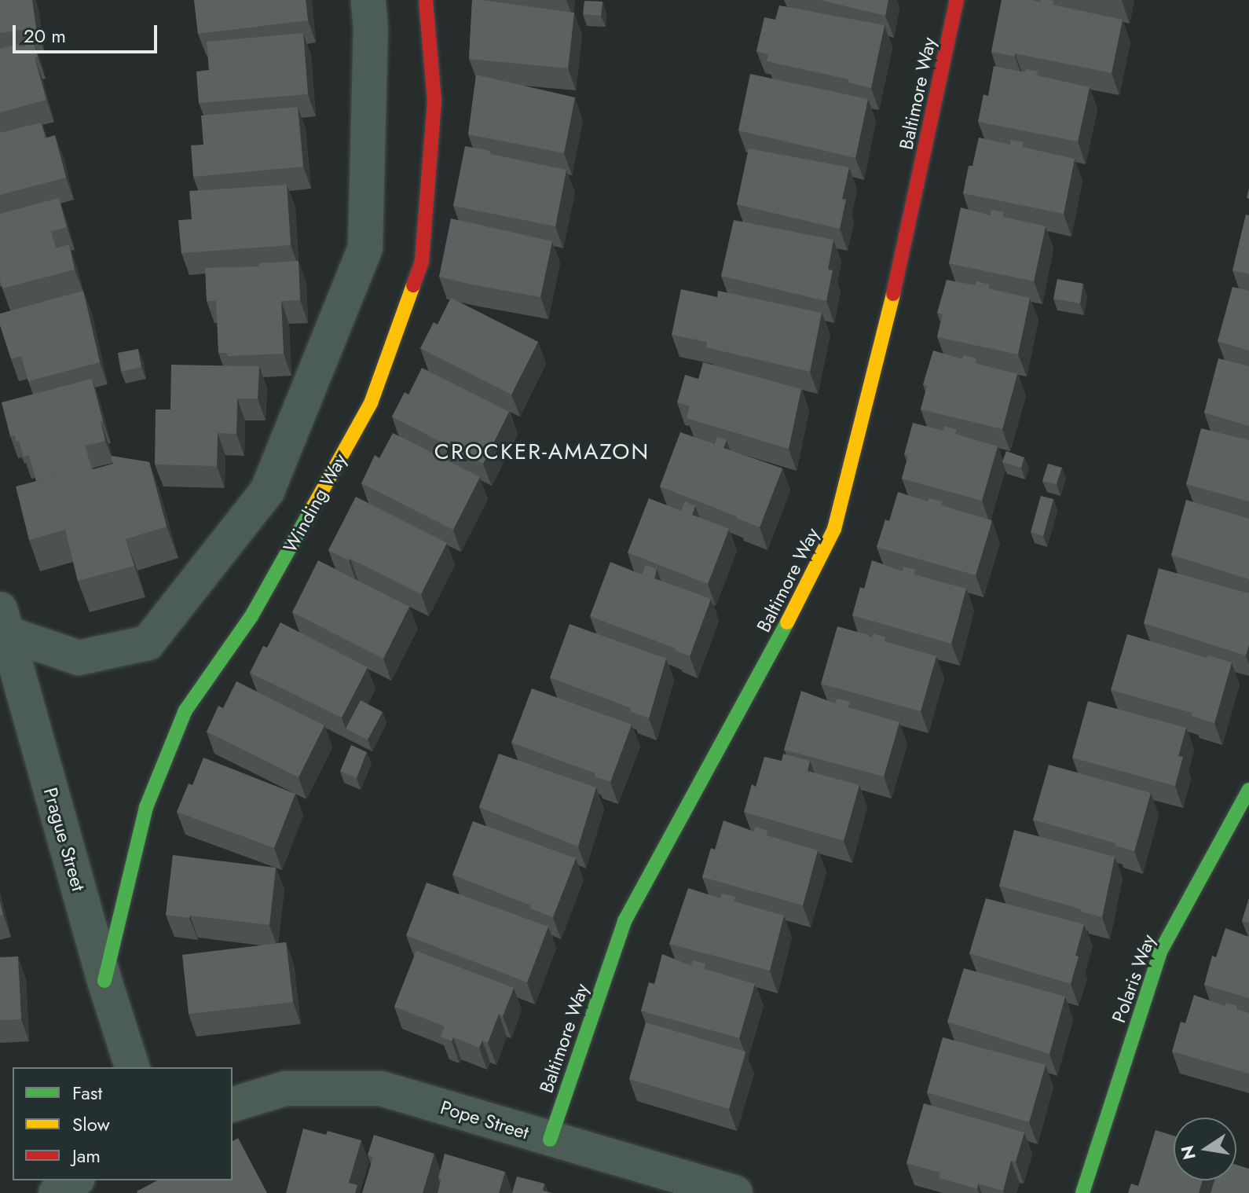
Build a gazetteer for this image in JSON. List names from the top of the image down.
{
  "streets": {
    "street": [
      "Baltimore Way",
      "Winding Way",
      "Prague Street",
      "Polaris Way",
      "Pope Street"
    ]
  },
  "crossings": [
    ["Baltimore Way", "Pope Street"],
    ["Winding Way", "Prague Street"]
  ],
  "districts": ["CROCKER-AMAZON"],
  "legend": ["Fast", "Slow", "Jam"],
  "scale_bar": "20 m",
  "north": "left"
}
